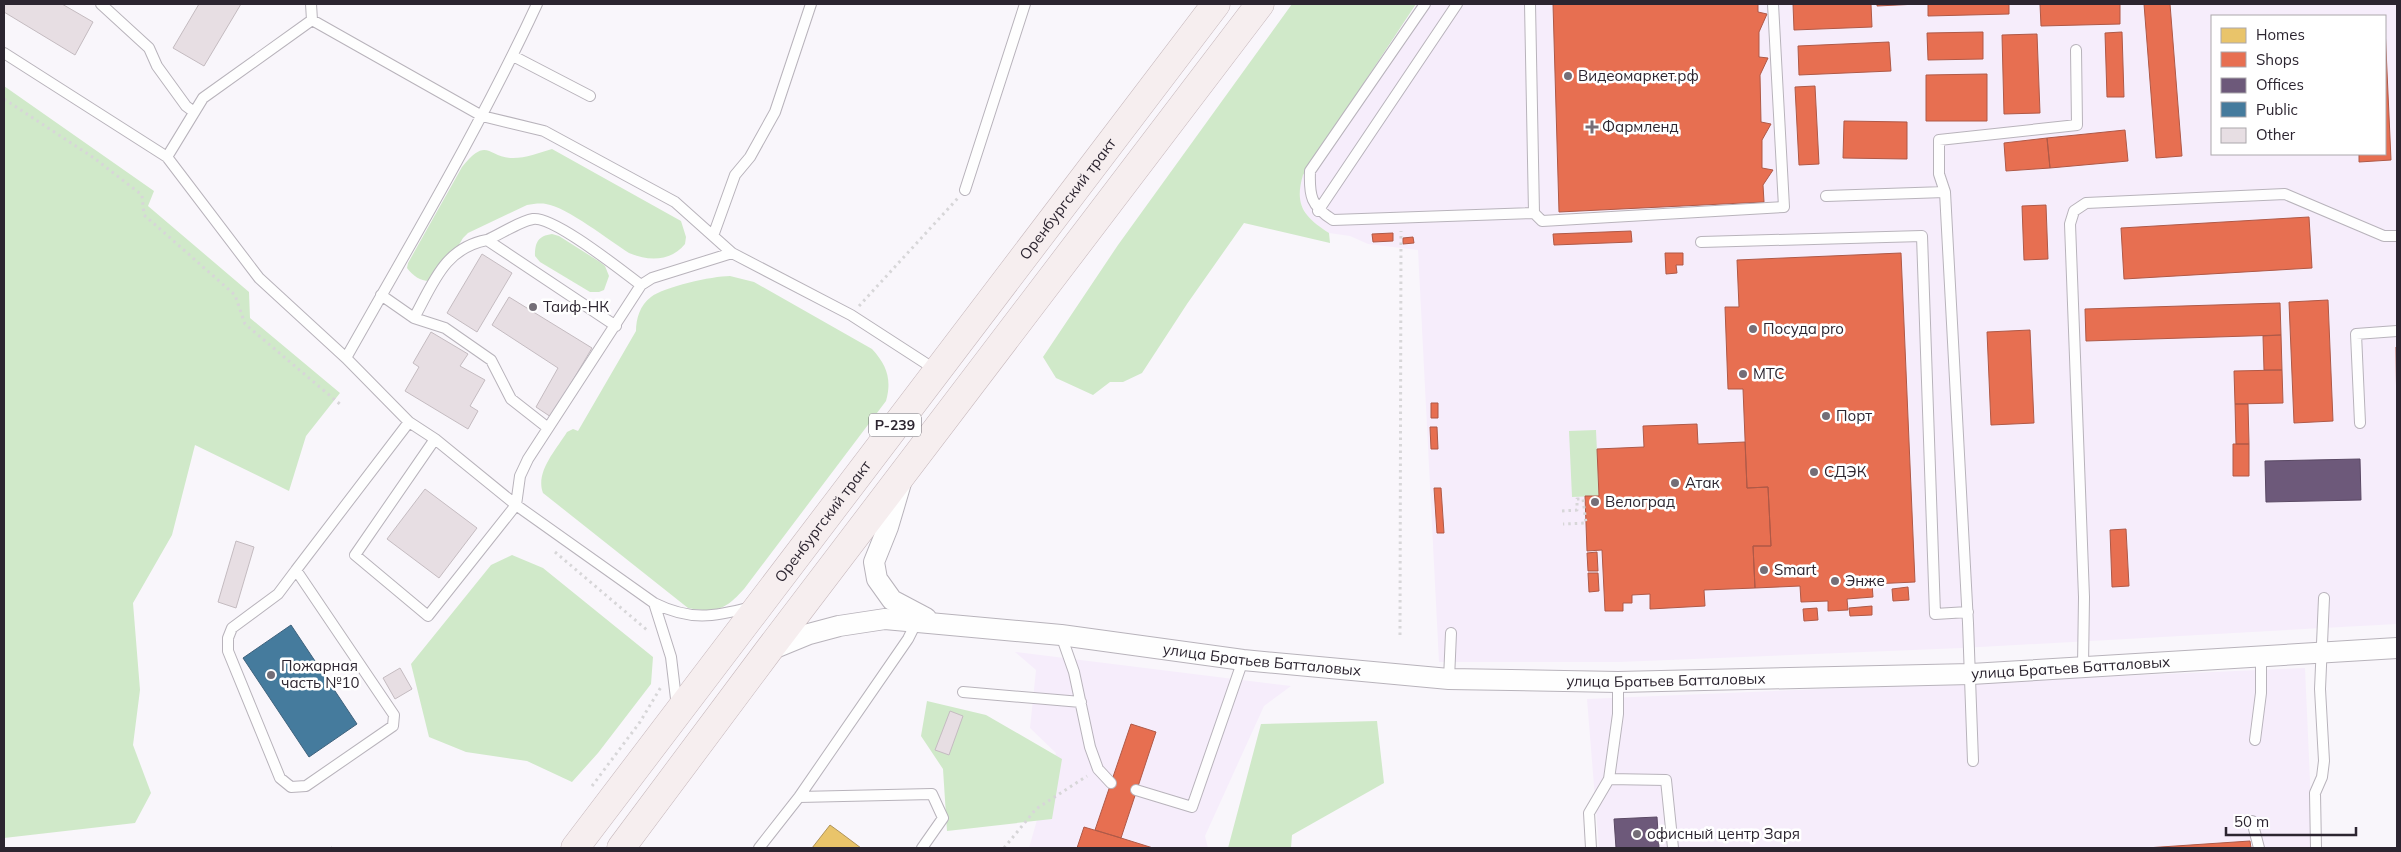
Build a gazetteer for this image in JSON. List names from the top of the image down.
{
  "streets": {
    "main road": ["Оренбургский тракт", "Р-239"],
    "street": ["улица Братьев Батталовых"]
  },
  "crossings": [
    ["Р-239", "улица Братьев Батталовых"]
  ],
  "places": {
    "other": [
      "Видеомаркет.рф",
      "Таиф-НК",
      "Посуда pro",
      "МТС",
      "Порт",
      "СДЭК",
      "Атак",
      "Велоград",
      "Smart",
      "Энже",
      "Пожарная часть №10",
      "офисный центр Заря"
    ],
    "health": ["Фармленд"]
  },
  "legend": [
    "Homes",
    "Shops",
    "Offices",
    "Public",
    "Other"
  ],
  "scale_bar": "50 m"
}
